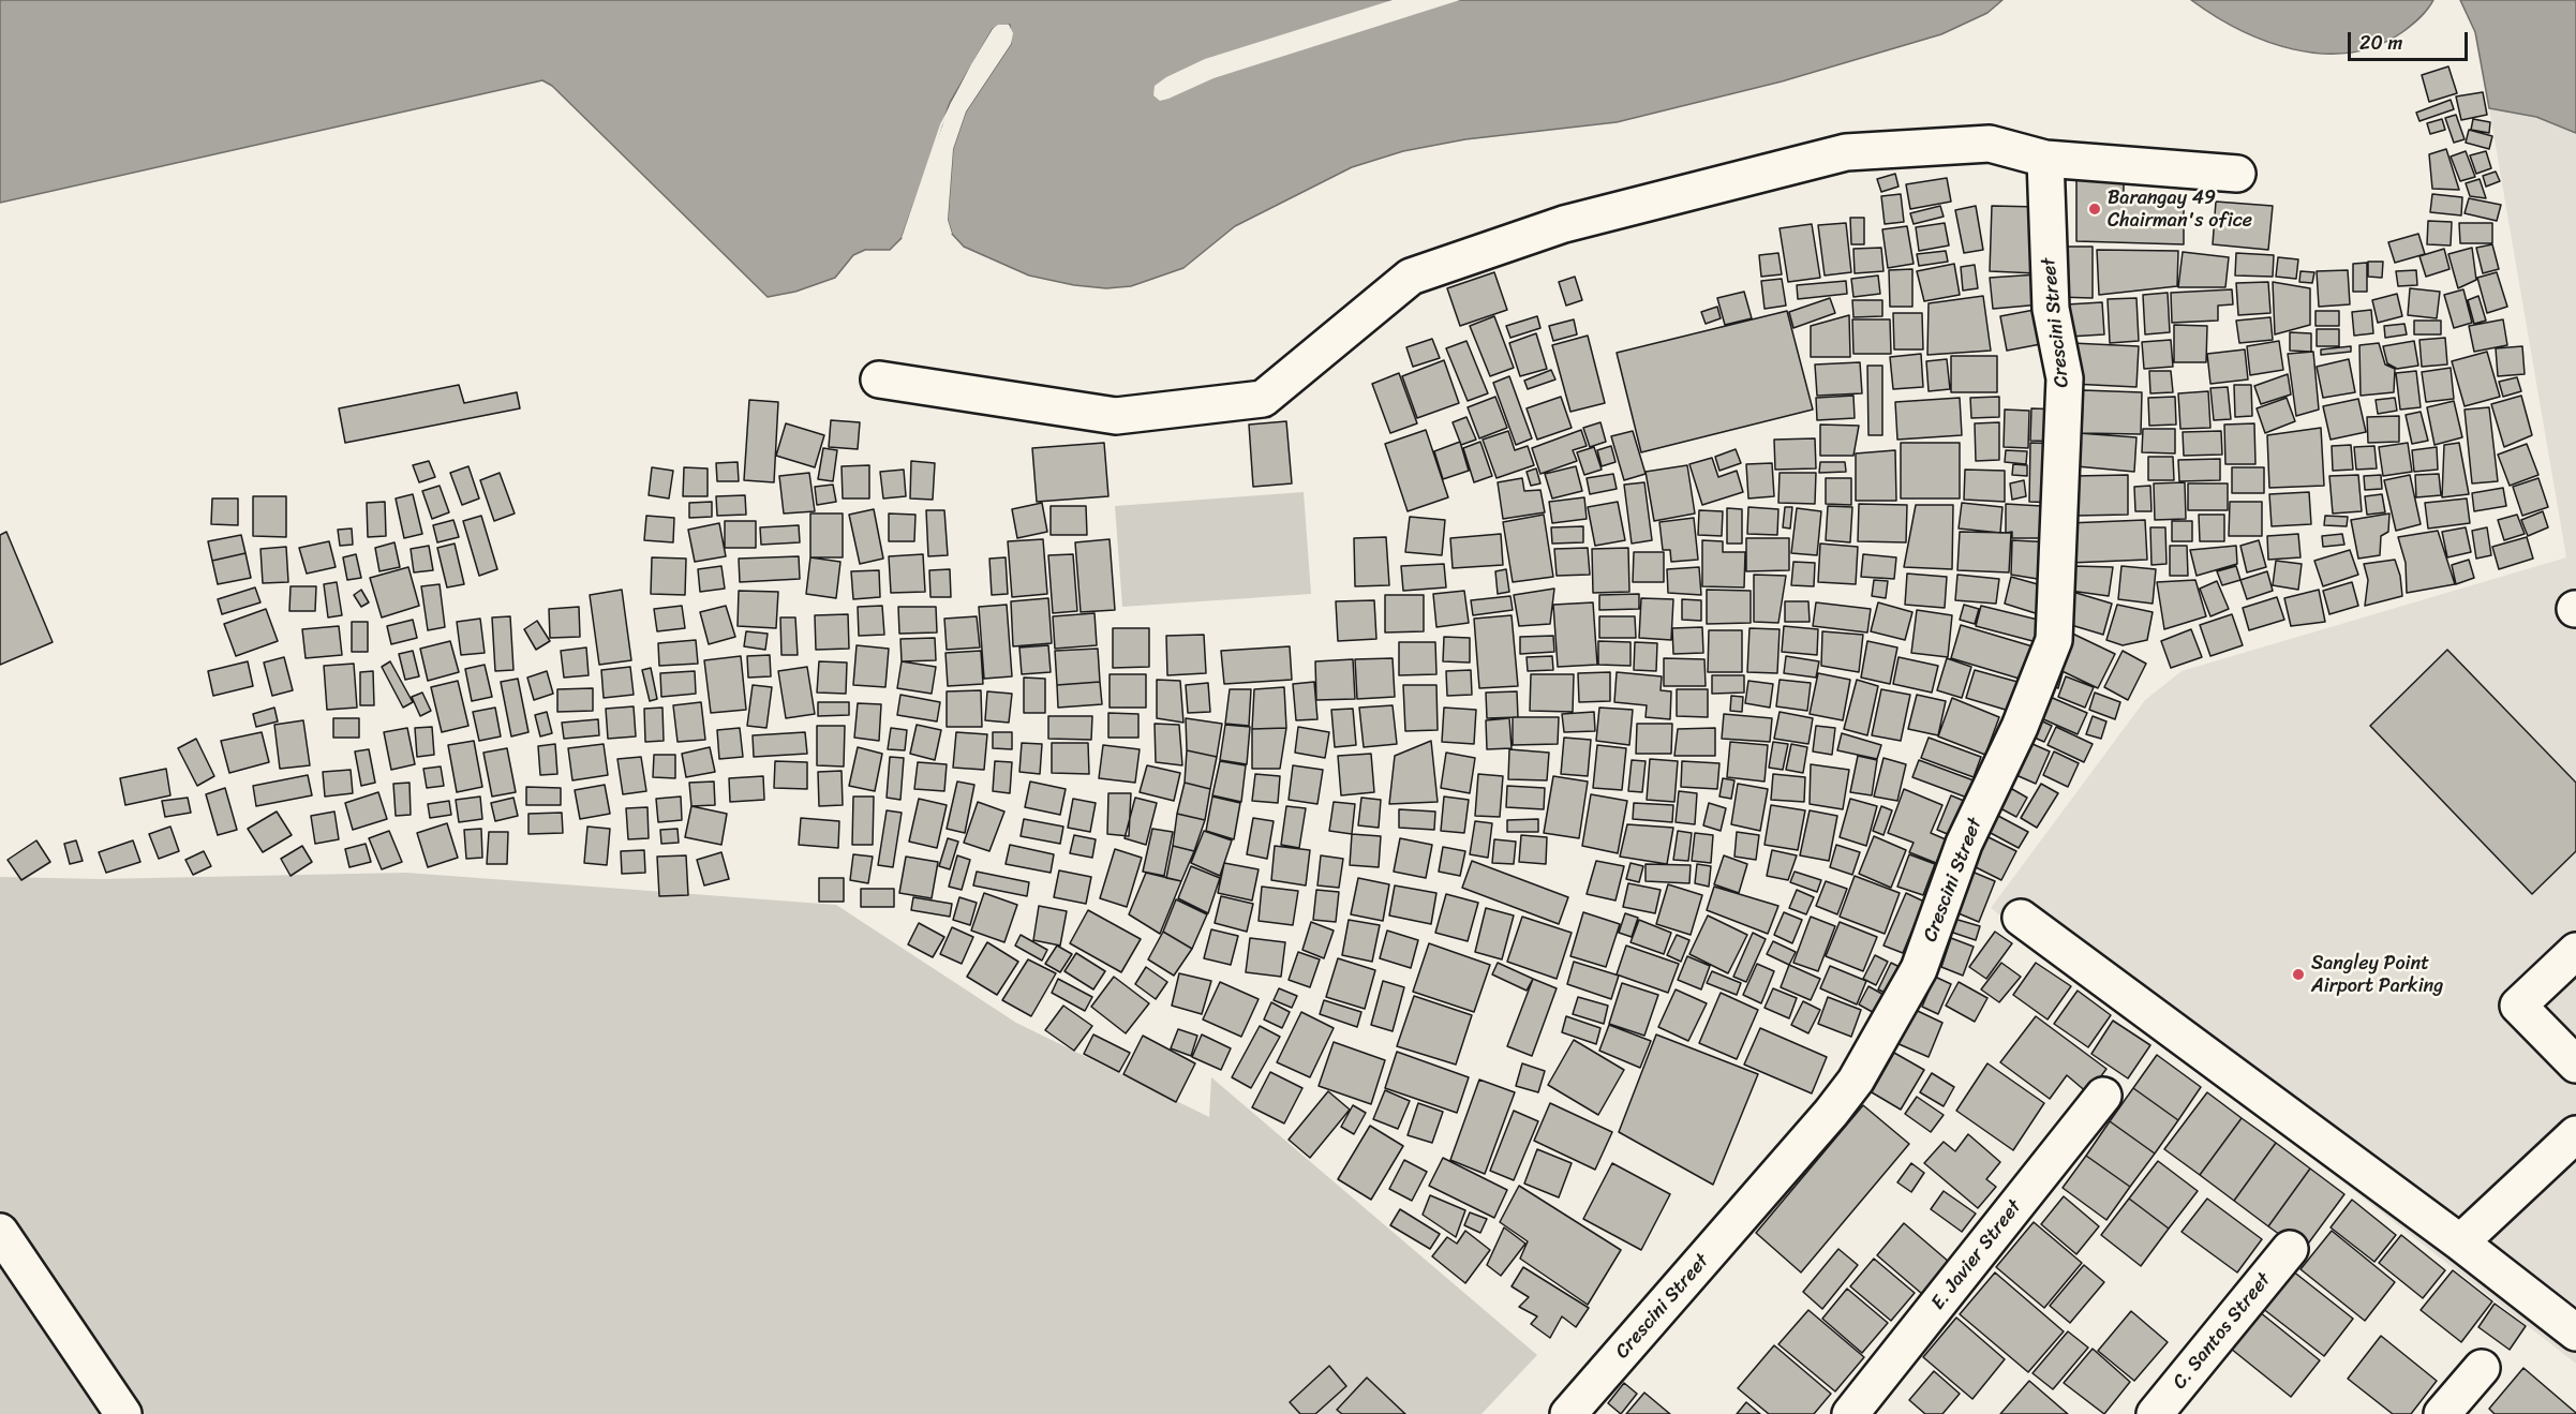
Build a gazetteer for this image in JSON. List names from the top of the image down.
{
  "streets": {
    "street": ["Crescini Street", "E. Javier Street", "C. Santos Street"]
  },
  "places": ["Barangay 49 Chairman's ofice", "Sangley Point Airport Parking"],
  "scale_bar": "20 m"
}
